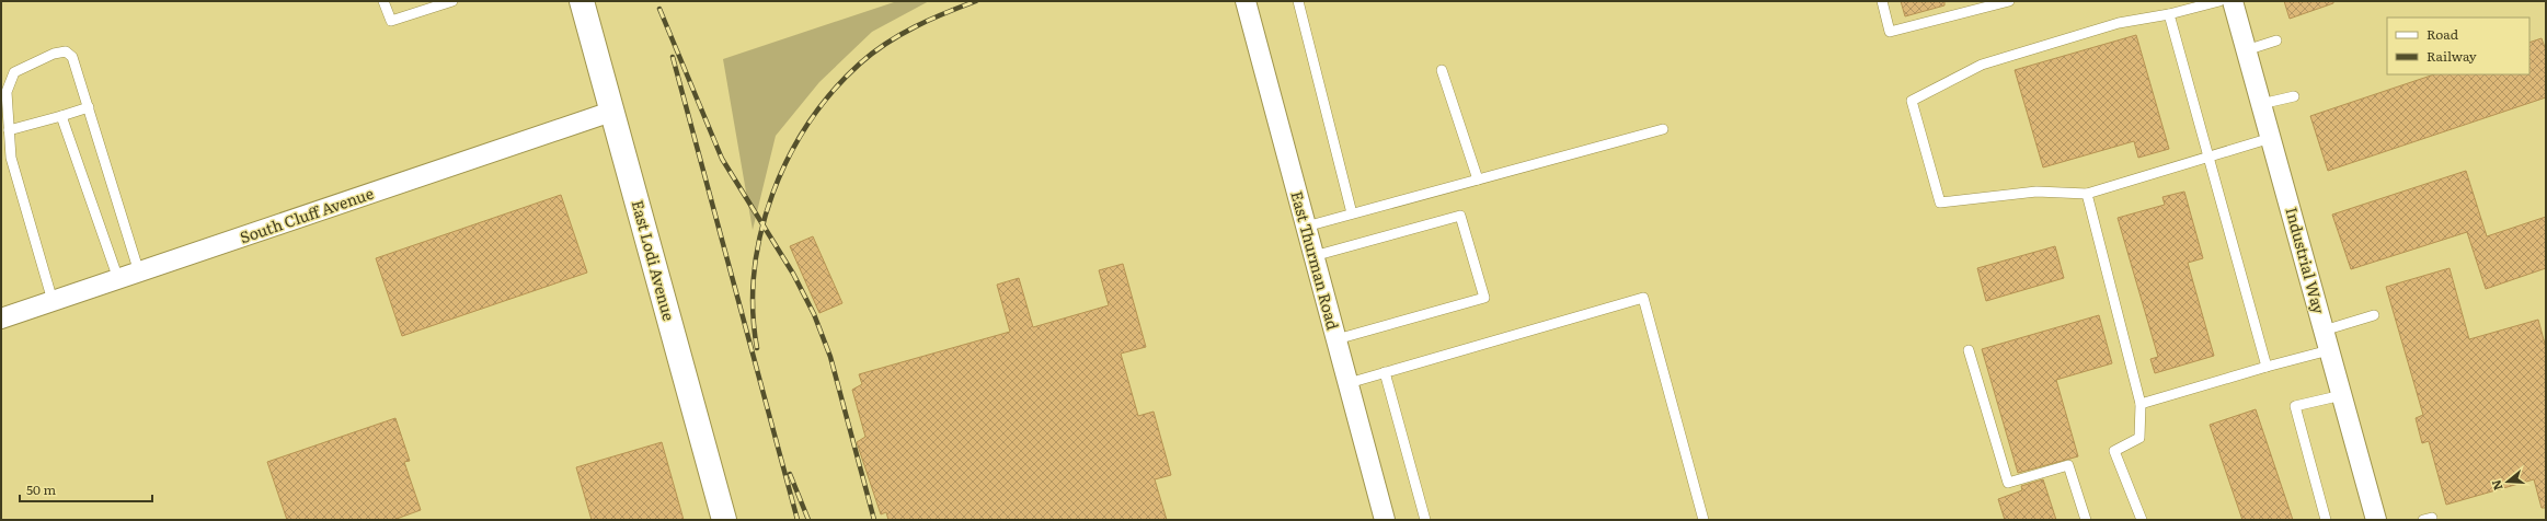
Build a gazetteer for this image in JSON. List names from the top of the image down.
{
  "streets": {
    "street": [
      "South Cluff Avenue",
      "East Lodi Avenue",
      "East Thurman Road",
      "Industrial Way"
    ]
  },
  "crossings": [
    ["South Cluff Avenue", "East Lodi Avenue"]
  ],
  "legend": ["Road", "Railway"],
  "scale_bar": "50 m",
  "north": "left"
}
